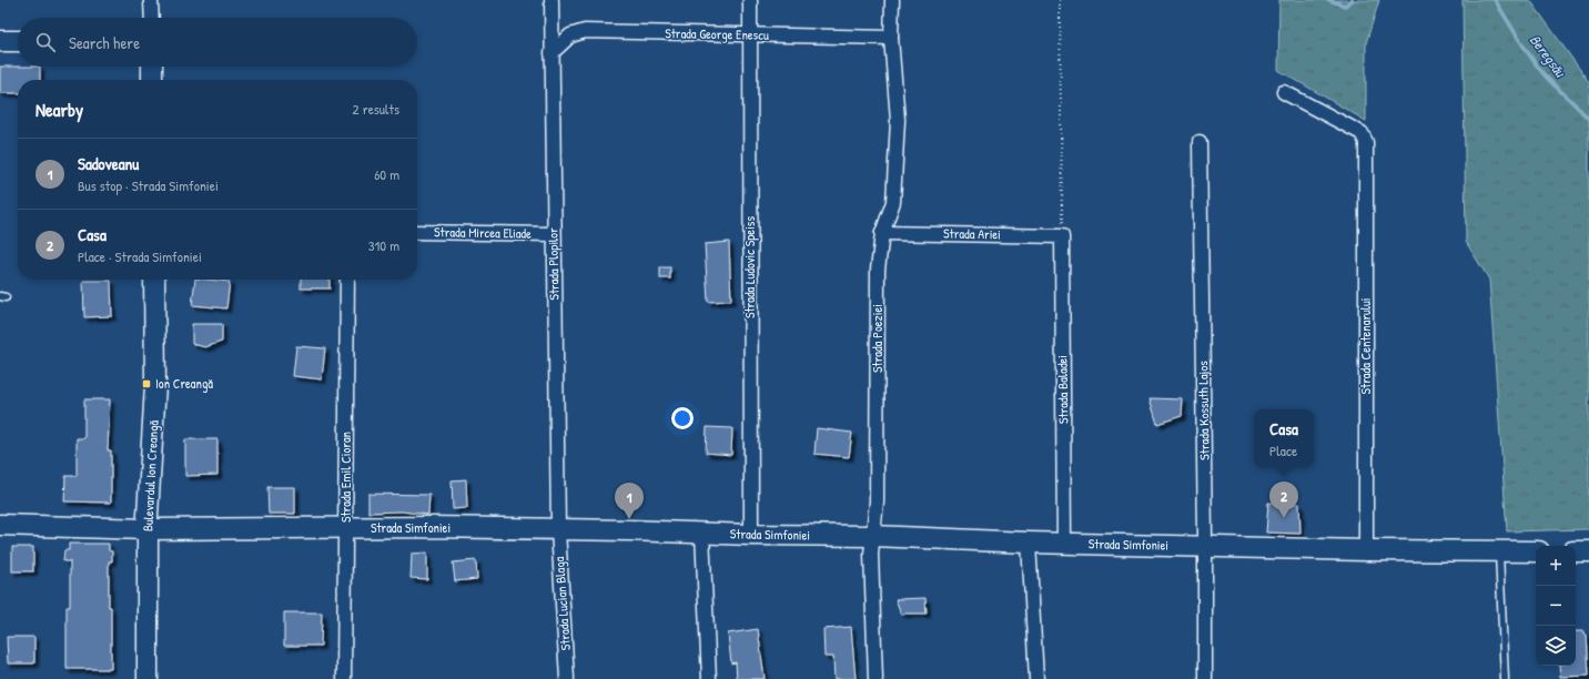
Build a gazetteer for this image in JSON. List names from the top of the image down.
{
  "streets": {
    "street": [
      "Strada George Enescu",
      "Strada Mircea Eliade",
      "Strada Ariei",
      "Strada Plopilor",
      "Strada Ludovic Speiss",
      "Strada Poeziei",
      "Strada Centenarului",
      "Strada Baladei",
      "Strada Kossuth Lajos",
      "Bulevardul Ion Creangă",
      "Strada Emil Cioran",
      "Strada Simfoniei",
      "Strada Lucian Blaga"
    ]
  },
  "crossings": [
    ["Strada George Enescu", "Strada Plopilor"],
    ["Strada George Enescu", "Strada Ludovic Speiss"],
    ["Strada George Enescu", "Strada Poeziei"],
    ["Strada Mircea Eliade", "Strada Plopilor"],
    ["Strada Ariei", "Strada Poeziei"],
    ["Strada Ariei", "Strada Baladei"],
    ["Strada Plopilor", "Strada Simfoniei"],
    ["Strada Plopilor", "Strada Lucian Blaga"],
    ["Strada Ludovic Speiss", "Strada Simfoniei"],
    ["Strada Poeziei", "Strada Simfoniei"],
    ["Strada Centenarului", "Strada Simfoniei"],
    ["Strada Baladei", "Strada Simfoniei"],
    ["Strada Kossuth Lajos", "Strada Simfoniei"],
    ["Bulevardul Ion Creangă", "Strada Simfoniei"],
    ["Strada Emil Cioran", "Strada Simfoniei"],
    ["Strada Simfoniei", "Strada Lucian Blaga"]
  ],
  "water": ["Beregsău"],
  "places": {
    "transit": ["Ion Creangă"]
  },
  "page": {
    "search": "Search here",
    "heading": ["Nearby", "2 results"],
    "list": [
      {
        "mark": "1",
        "name": "Sadoveanu",
        "note": "Bus stop · Strada Simfoniei",
        "value": "60 m"
      },
      {
        "mark": "2",
        "name": "Casa",
        "note": "Place · Strada Simfoniei",
        "value": "310 m"
      }
    ],
    "popup": ["Casa", "Place"],
    "pins": ["2", "1"],
    "map_buttons": ["+", "−"]
  }
}
